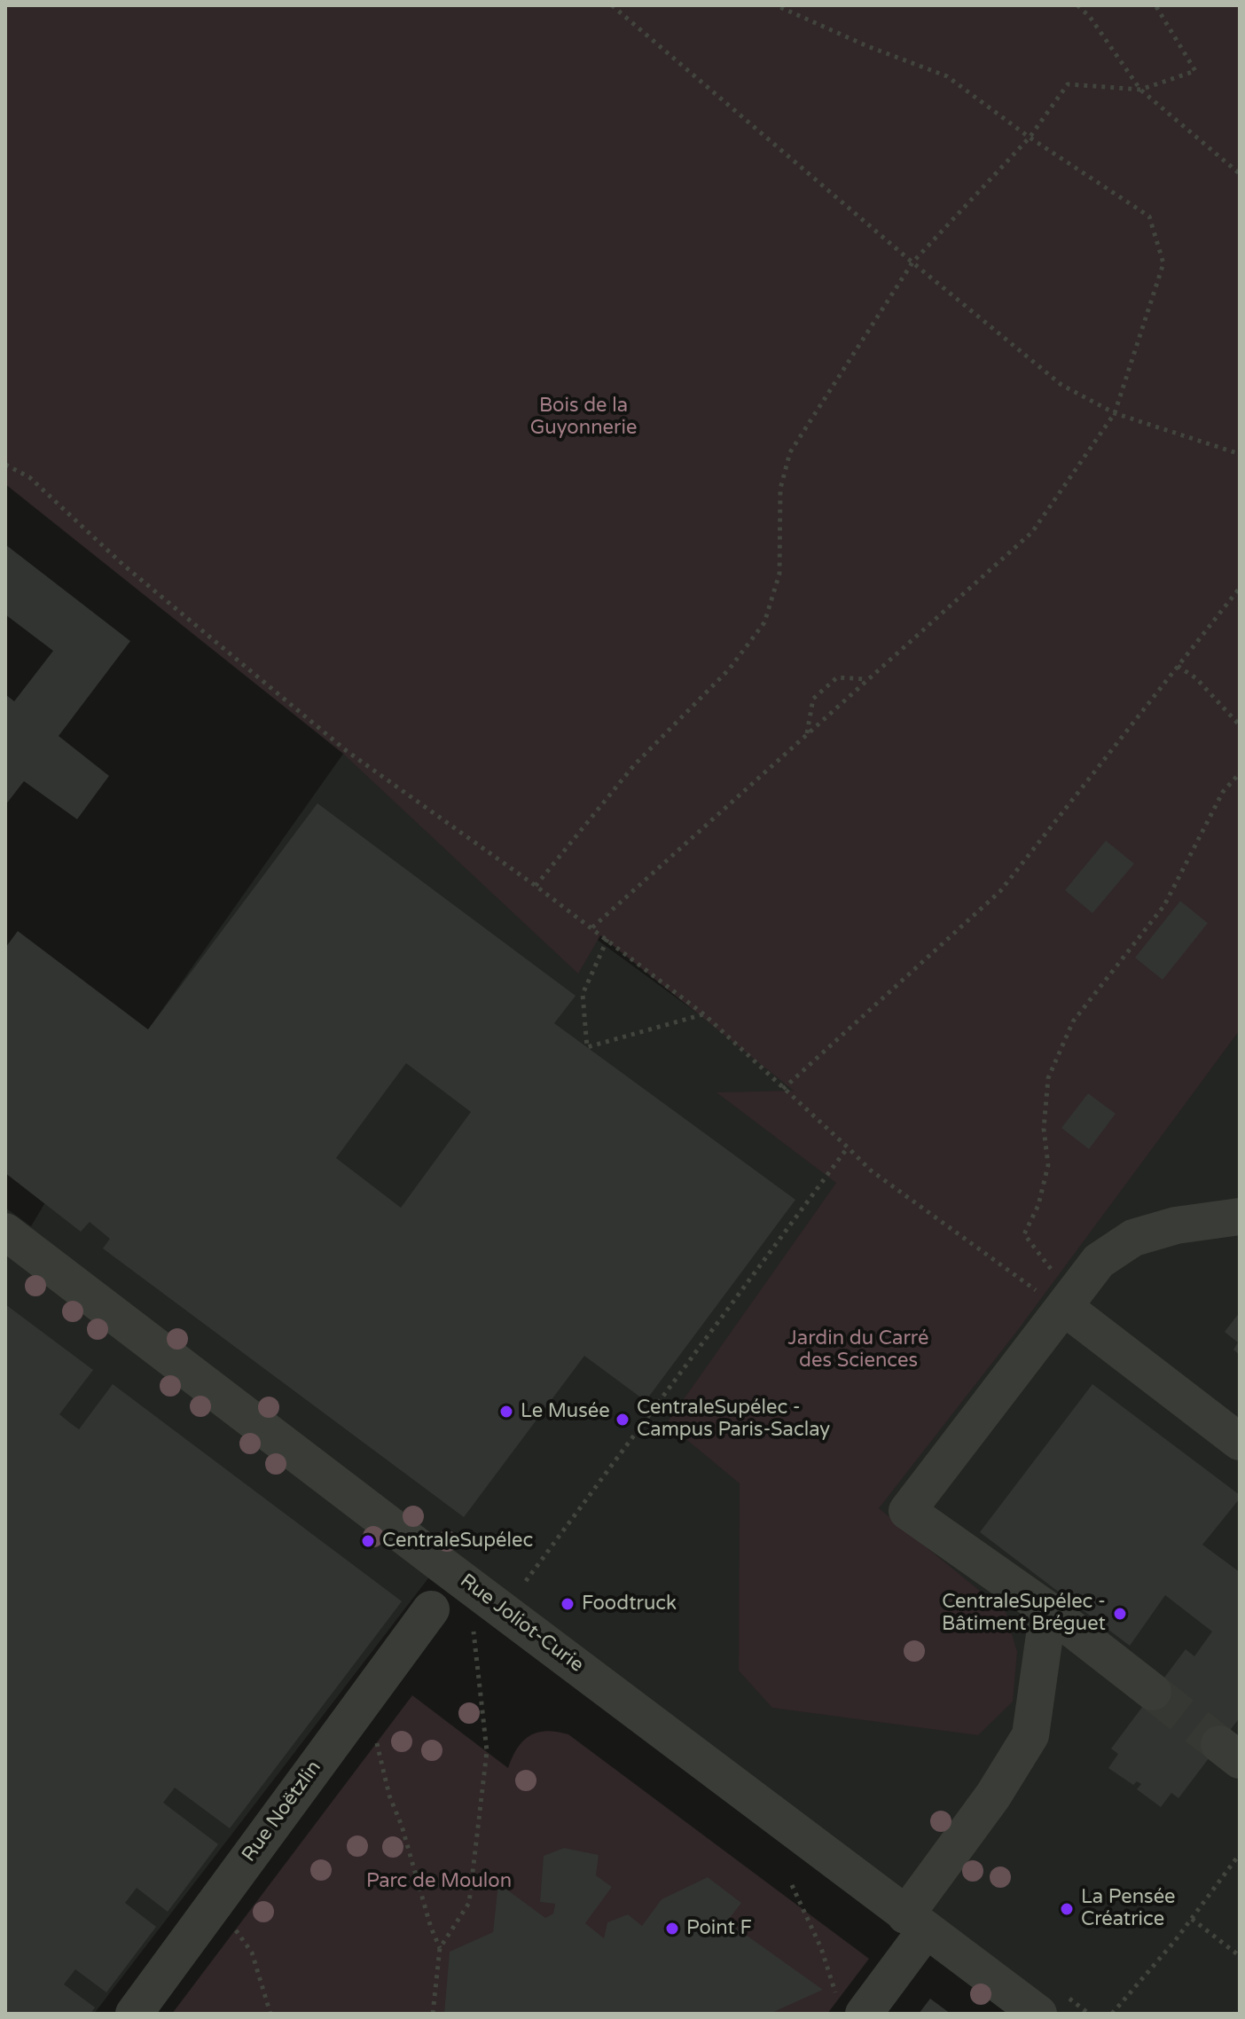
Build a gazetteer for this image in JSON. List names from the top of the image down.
{
  "streets": {
    "street": ["Rue Joliot-Curie", "Rue Noëtzlin"]
  },
  "parks": ["Bois de la Guyonnerie", "Jardin du Carré des Sciences", "Parc de Moulon"],
  "places": [
    "Le Musée",
    "CentraleSupélec - Campus Paris-Saclay",
    "CentraleSupélec",
    "Foodtruck",
    "CentraleSupélec - Bâtiment Bréguet",
    "La Pensée Créatrice",
    "Point F"
  ]
}
